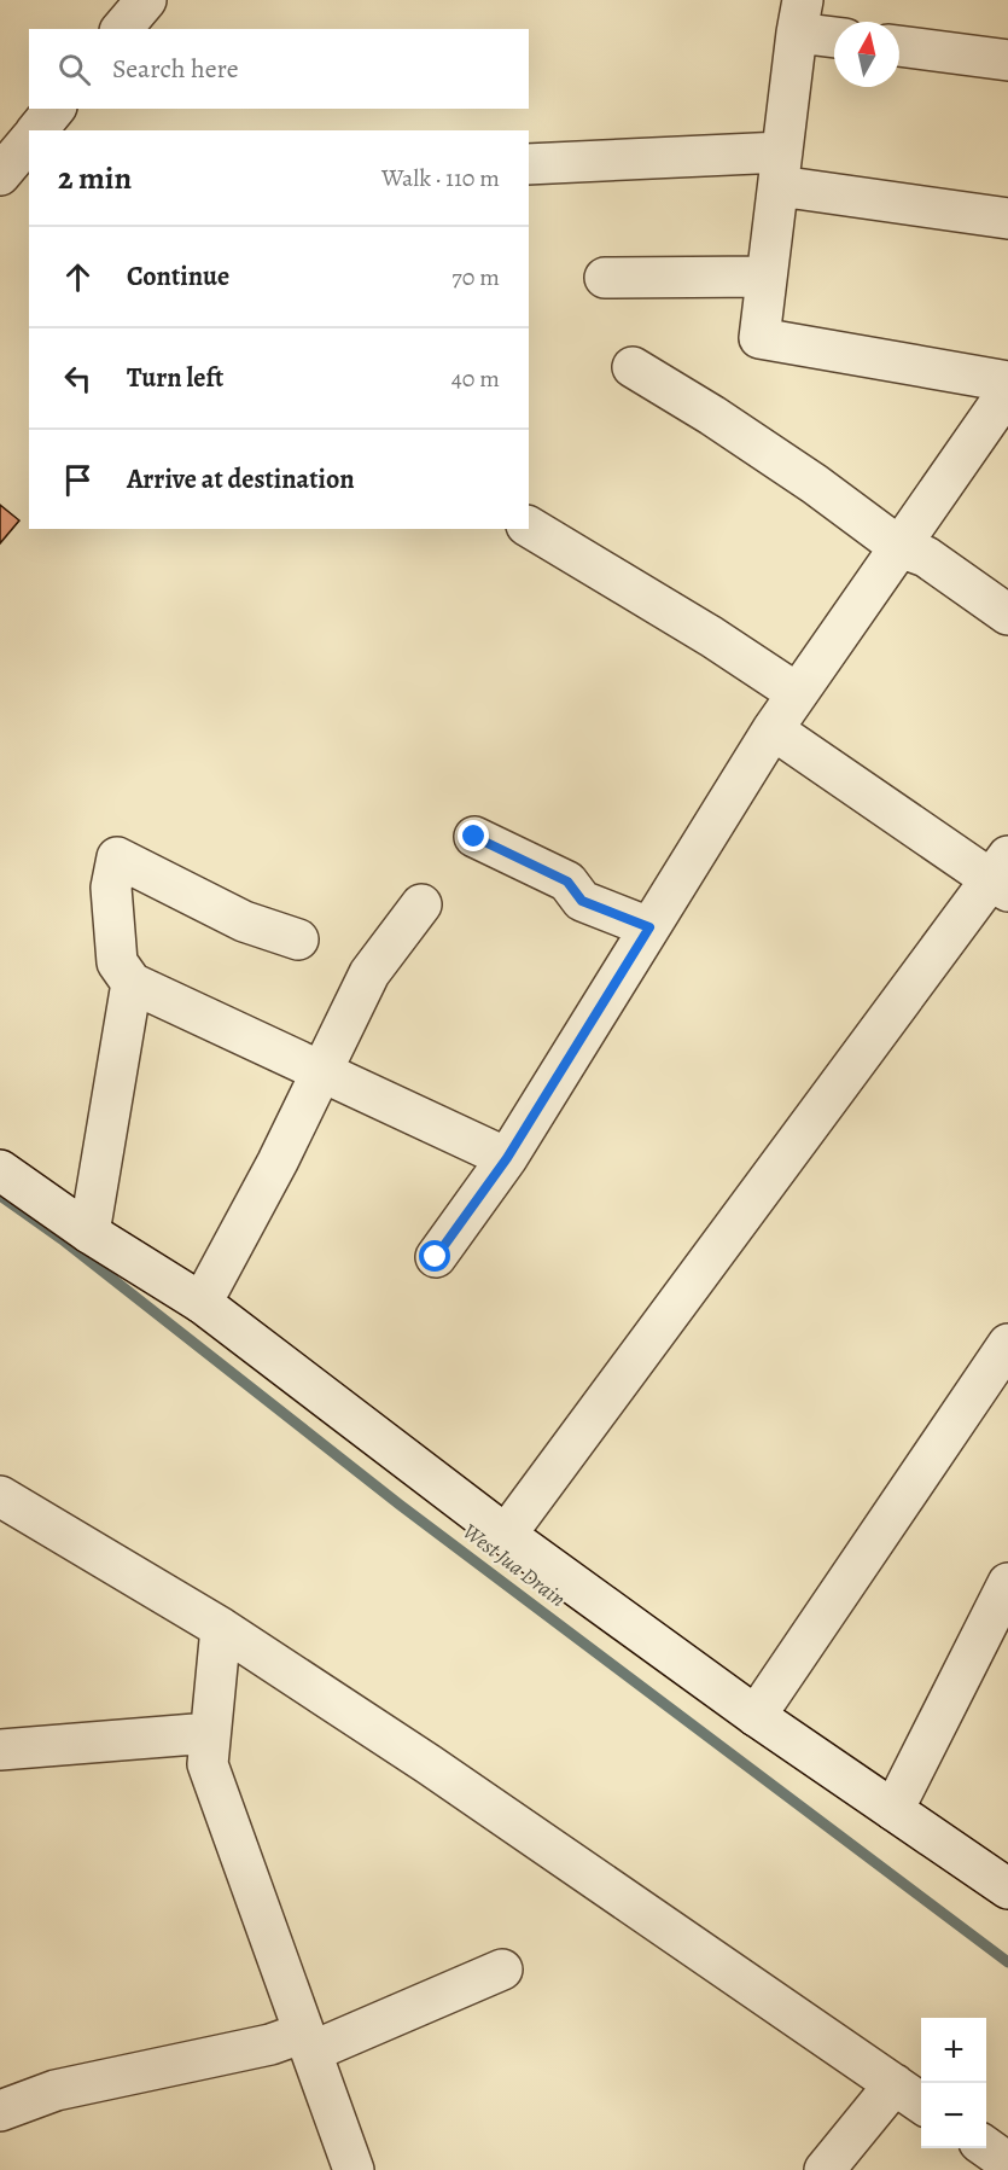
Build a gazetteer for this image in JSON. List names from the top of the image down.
{
  "water": ["West Jua Drain"],
  "north": "top",
  "page": {
    "search": "Search here",
    "heading": ["2 min", "Walk · 110 m"],
    "list": [
      ["Continue", "70 m"],
      ["Turn left", "40 m"],
      "Arrive at destination"
    ],
    "map_buttons": ["+", "−"]
  }
}
